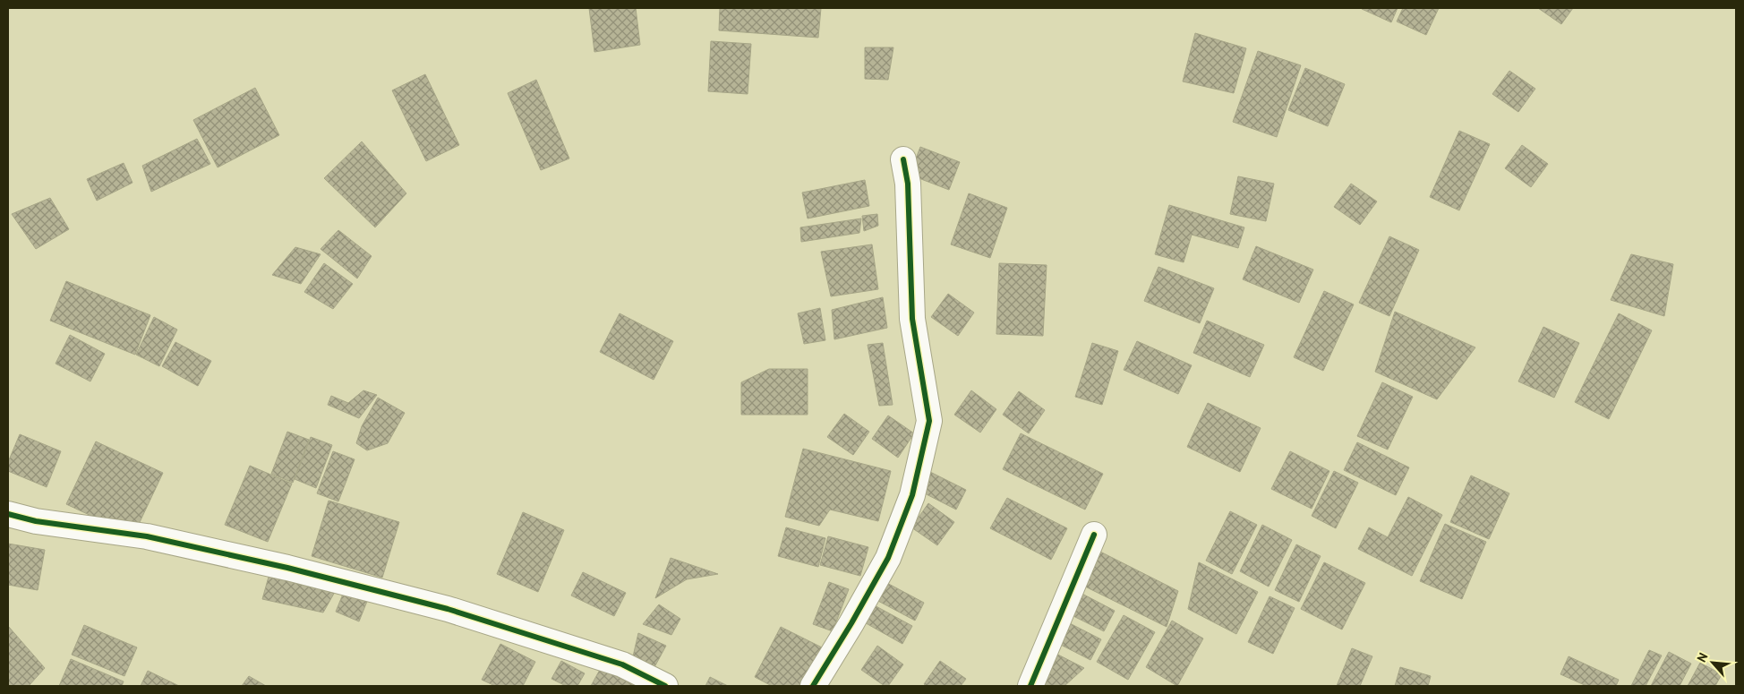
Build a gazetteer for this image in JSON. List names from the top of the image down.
{
  "north": "top left"
}
